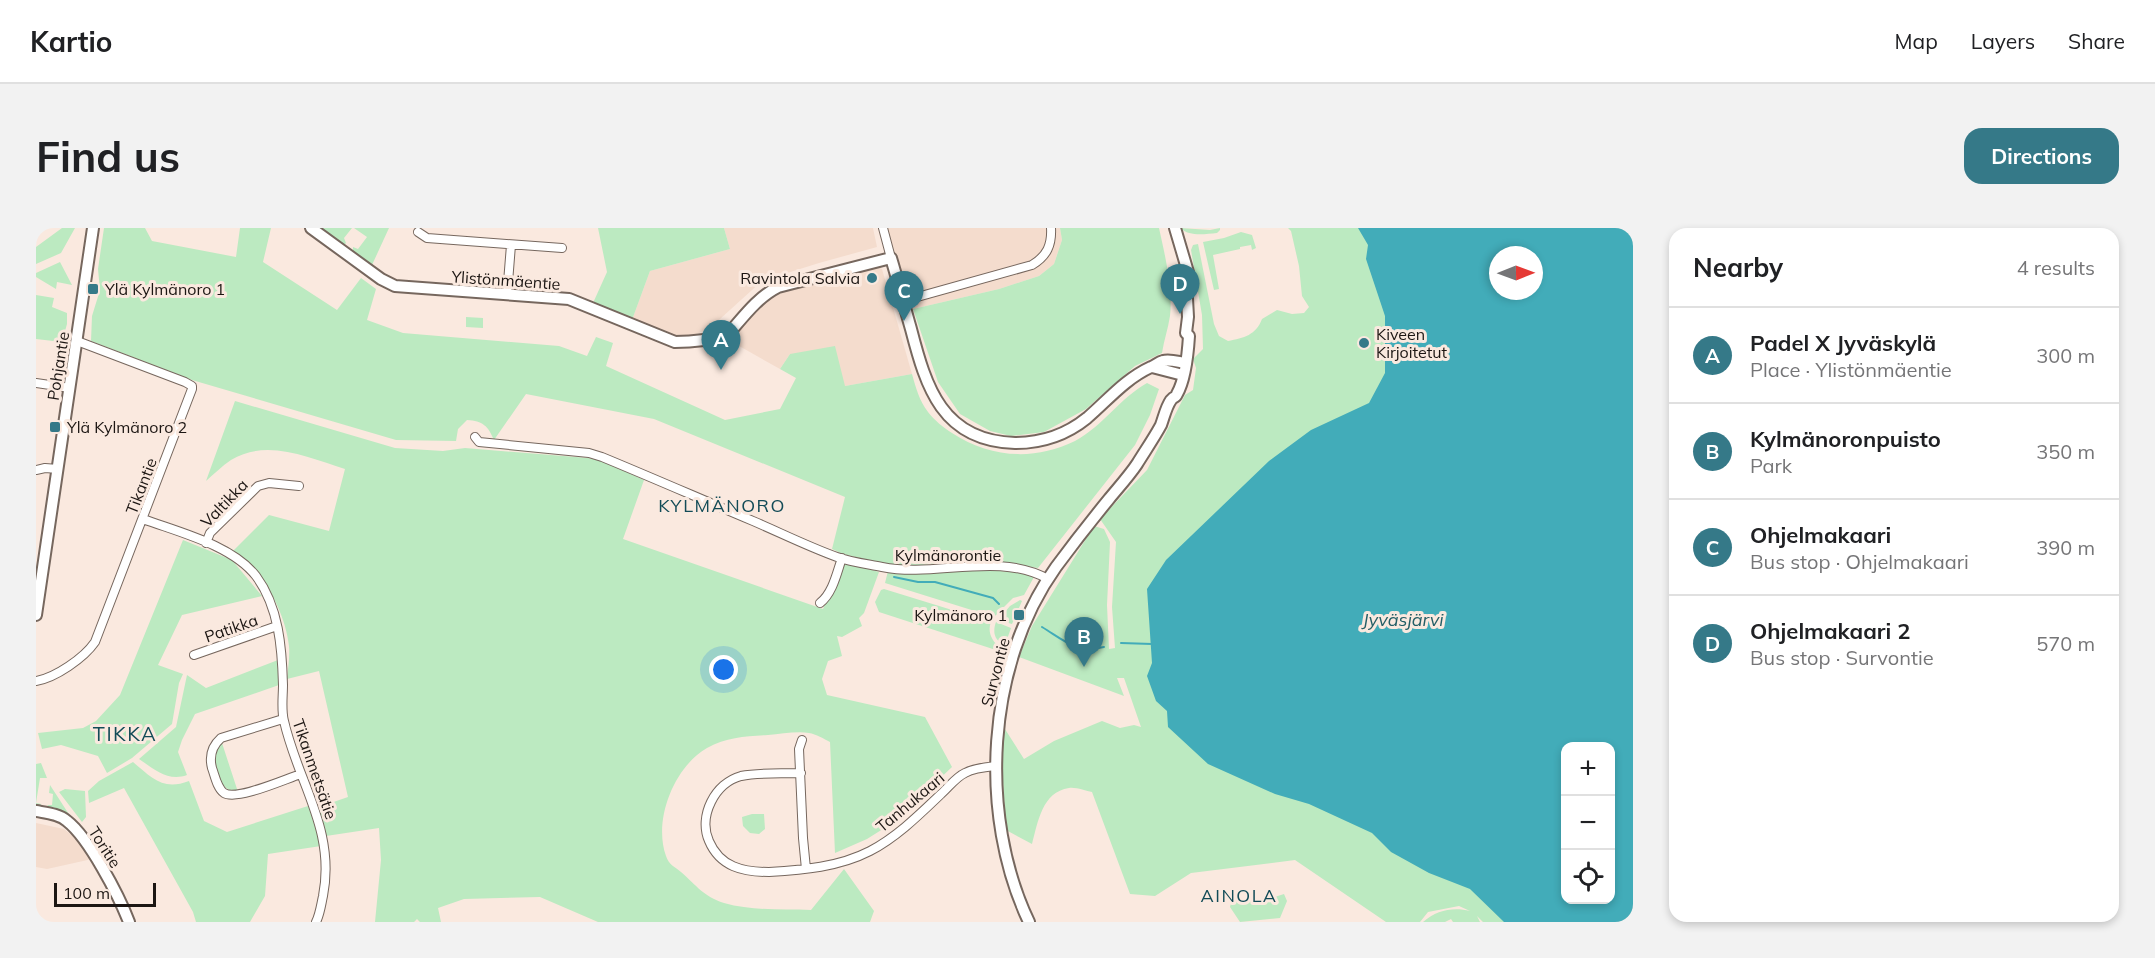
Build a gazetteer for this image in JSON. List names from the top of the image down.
{
  "streets": {
    "street": [
      "Ylistönmäentie",
      "Pohjantie",
      "Tikantie",
      "Valtikka",
      "Kylmänorontie",
      "Patikka",
      "Survontie",
      "Tikanmetsätie",
      "Tanhukaari",
      "Toritie"
    ]
  },
  "crossings": [
    ["Pohjantie", "Tikantie"],
    ["Tikantie", "Tikanmetsätie"],
    ["Valtikka", "Tikanmetsätie"],
    ["Kylmänorontie", "Survontie"],
    ["Patikka", "Tikanmetsätie"],
    ["Survontie", "Tanhukaari"]
  ],
  "districts": ["KYLMÄNORO", "TIKKA", "AINOLA"],
  "water": ["Jyväsjärvi"],
  "places": {
    "other": ["Ravintola Salvia", "Kiveen Kirjoitetut"],
    "transit": ["Ylä Kylmänoro 1", "Ylä Kylmänoro 2", "Kylmänoro 1"]
  },
  "scale_bar": "100 m",
  "north": "right",
  "page": {
    "header": "Kartio",
    "nav": ["Map", "Layers", "Share"],
    "buttons": "Directions",
    "title": "Find us",
    "heading": ["Nearby", "4 results"],
    "pins": [
      "D",
      "C",
      "A",
      "B"
    ],
    "list": [
      {
        "mark": "A",
        "name": "Padel X Jyväskylä",
        "note": "Place · Ylistönmäentie",
        "value": "300 m"
      },
      {
        "mark": "B",
        "name": "Kylmänoronpuisto",
        "note": "Park",
        "value": "350 m"
      },
      {
        "mark": "C",
        "name": "Ohjelmakaari",
        "note": "Bus stop · Ohjelmakaari",
        "value": "390 m"
      },
      {
        "mark": "D",
        "name": "Ohjelmakaari 2",
        "note": "Bus stop · Survontie",
        "value": "570 m"
      }
    ],
    "map_buttons": ["+", "−"],
    "scale": "100 m"
  }
}
